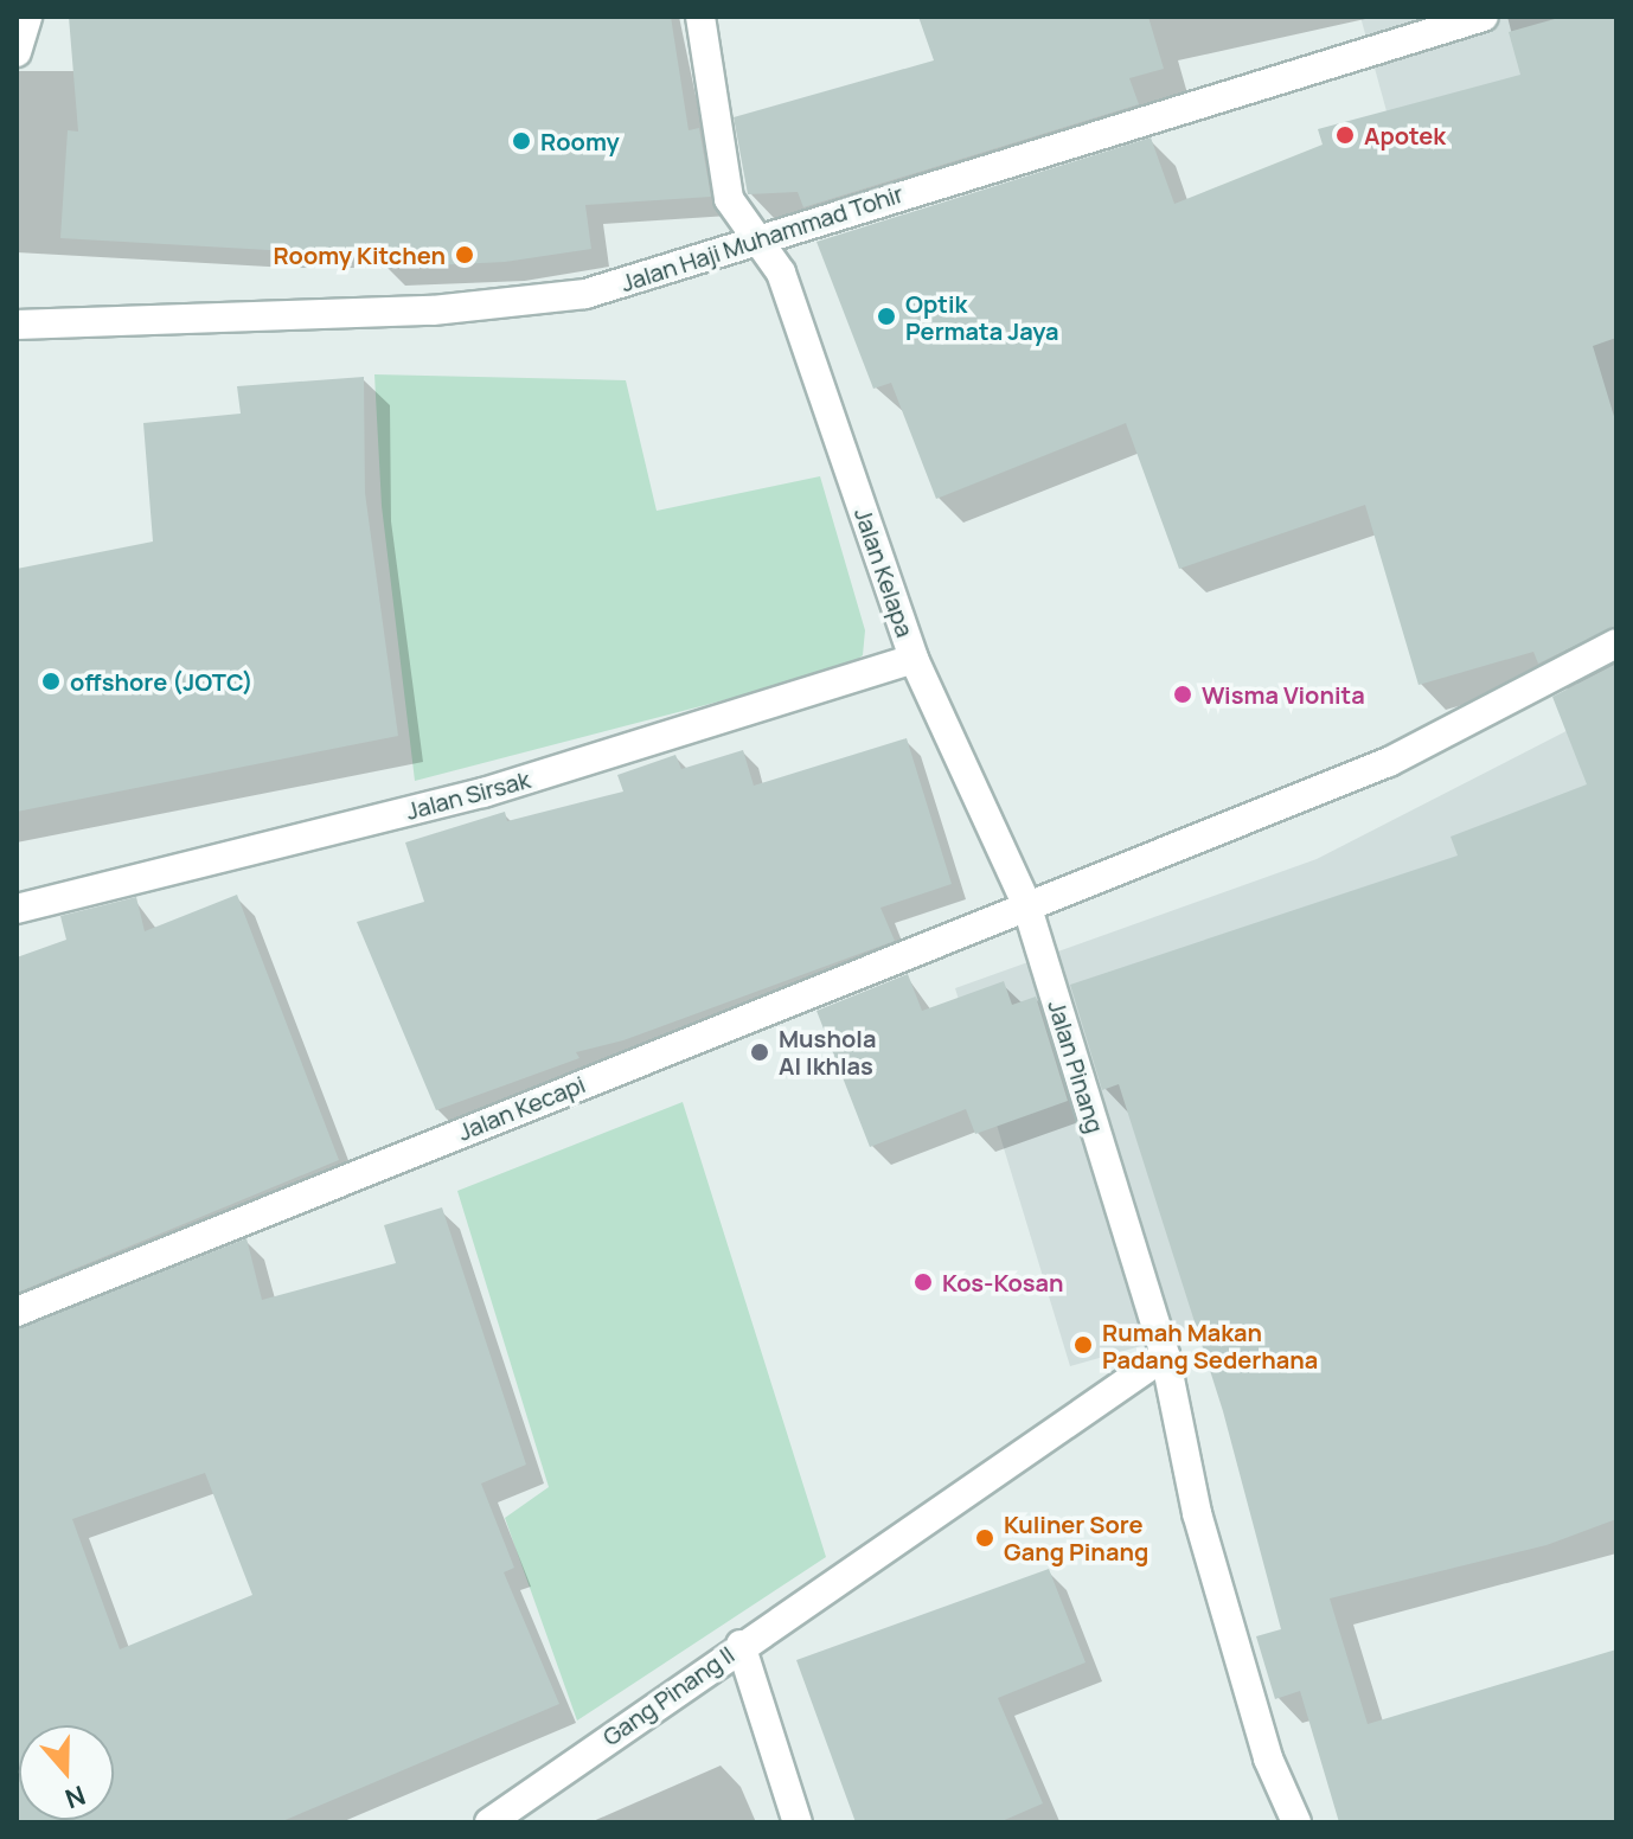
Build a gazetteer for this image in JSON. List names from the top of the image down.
{
  "streets": {
    "street": [
      "Jalan Haji Muhammad Tohir",
      "Jalan Kelapa",
      "Jalan Sirsak",
      "Jalan Pinang",
      "Jalan Kecapi",
      "Gang Pinang II"
    ]
  },
  "crossings": [
    ["Jalan Haji Muhammad Tohir", "Jalan Kelapa"],
    ["Jalan Kelapa", "Jalan Sirsak"],
    ["Jalan Kelapa", "Jalan Pinang"],
    ["Jalan Kelapa", "Jalan Kecapi"],
    ["Jalan Pinang", "Jalan Kecapi"]
  ],
  "places": [
    "Apotek",
    "Roomy",
    "Roomy Kitchen",
    "Optik Permata Jaya",
    "offshore (JOTC)",
    "Wisma Vionita",
    "Mushola Al Ikhlas",
    "Kos-Kosan",
    "Rumah Makan Padang Sederhana",
    "Kuliner Sore Gang Pinang"
  ],
  "north": "bottom"
}
